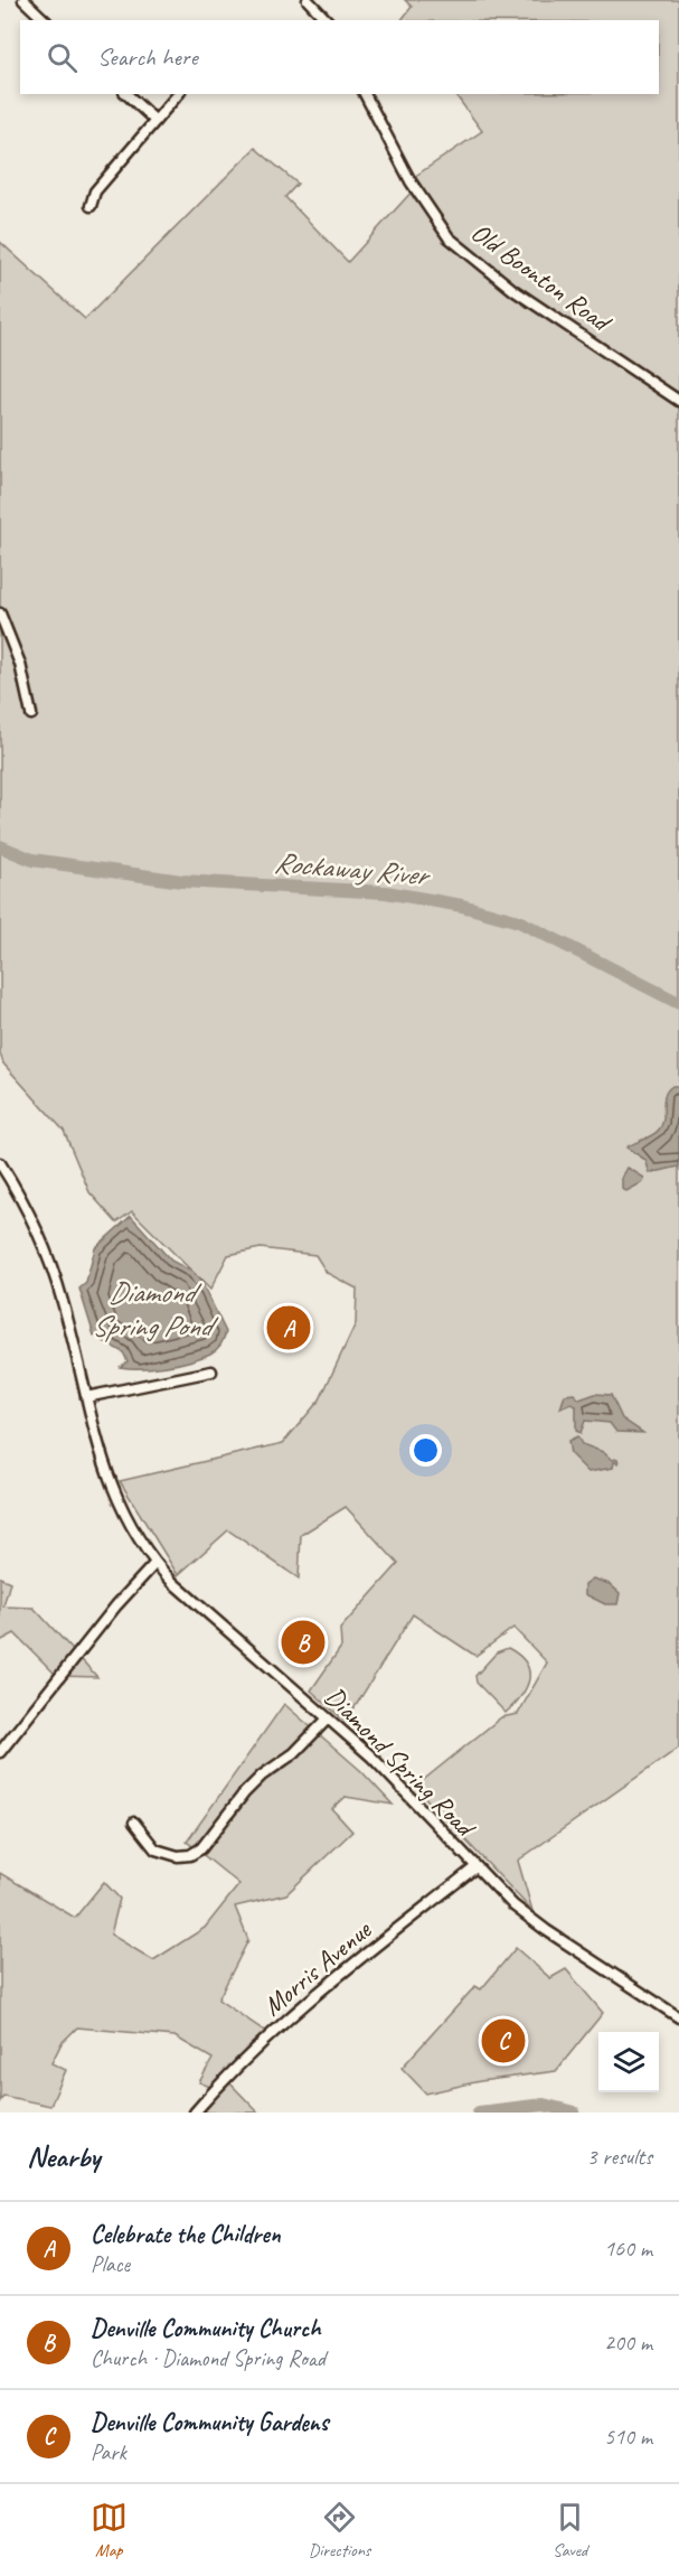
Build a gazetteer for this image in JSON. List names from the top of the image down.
{
  "streets": {
    "street": ["Old Boonton Road", "Diamond Spring Road", "Morris Avenue"]
  },
  "crossings": [
    ["Diamond Spring Road", "Morris Avenue"]
  ],
  "water": ["Rockaway River", "Diamond Spring Pond"],
  "page": {
    "search": "Search here",
    "pins": ["A", "B", "C"],
    "heading": ["Nearby", "3 results"],
    "list": [
      {
        "mark": "A",
        "name": "Celebrate the Children",
        "note": "Place",
        "value": "160 m"
      },
      {
        "mark": "B",
        "name": "Denville Community Church",
        "note": "Church · Diamond Spring Road",
        "value": "200 m"
      },
      {
        "mark": "C",
        "name": "Denville Community Gardens",
        "note": "Park",
        "value": "510 m"
      }
    ],
    "nav": ["Map", "Directions", "Saved"]
  }
}
